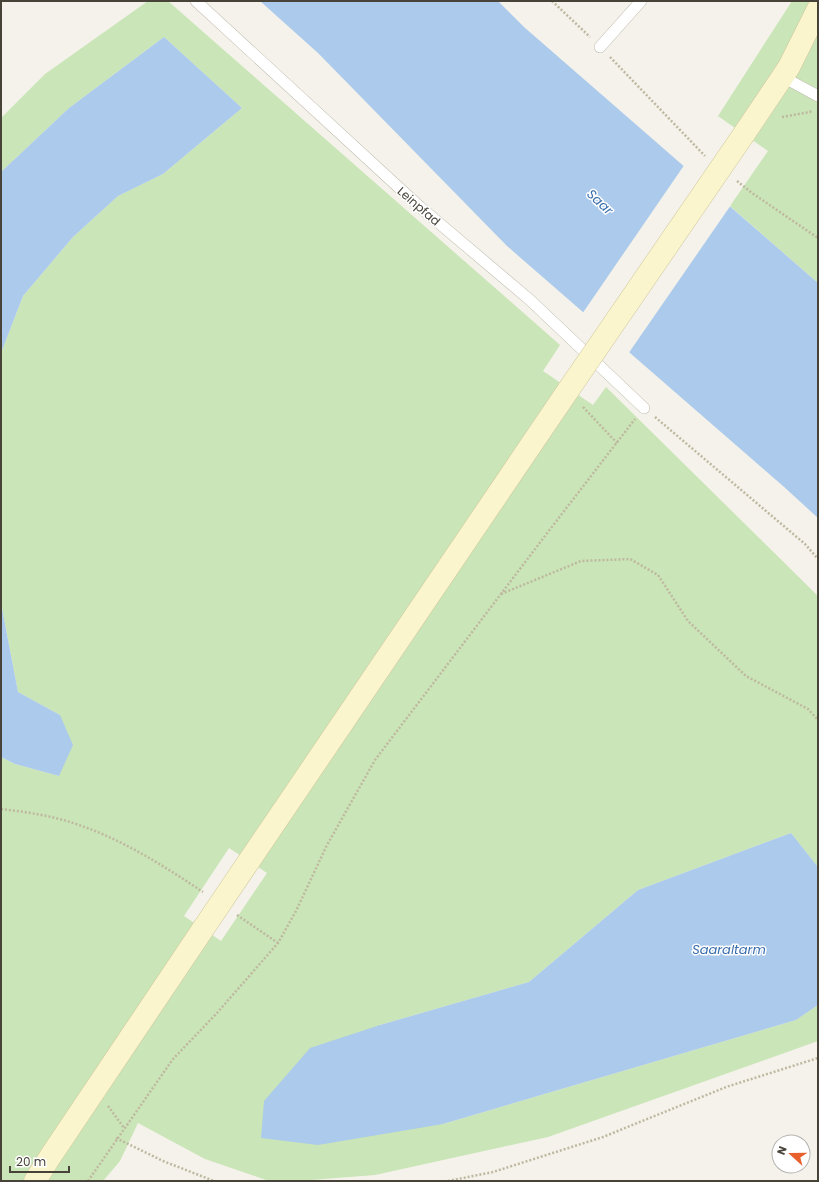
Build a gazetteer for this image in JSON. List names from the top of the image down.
{
  "streets": {
    "lane": ["Leinpfad"]
  },
  "water": ["Saar", "Saaraltarm"],
  "scale_bar": "20 m",
  "north": "left"
}
